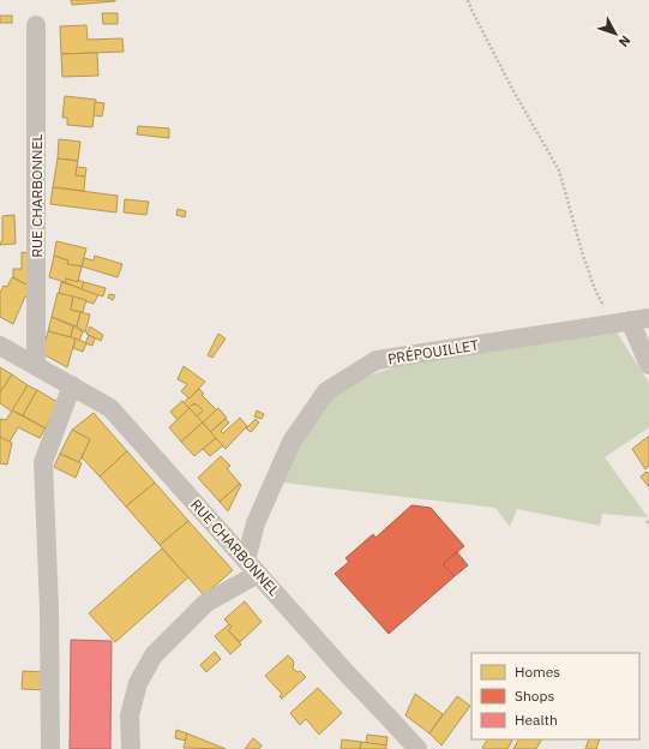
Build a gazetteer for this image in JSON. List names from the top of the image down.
{
  "streets": {
    "street": ["RUE CHARBONNEL", "PRÉPOUILLET"]
  },
  "crossings": [
    ["RUE CHARBONNEL", "PRÉPOUILLET"]
  ],
  "legend": ["Homes", "Shops", "Health"],
  "north": "bottom right"
}
